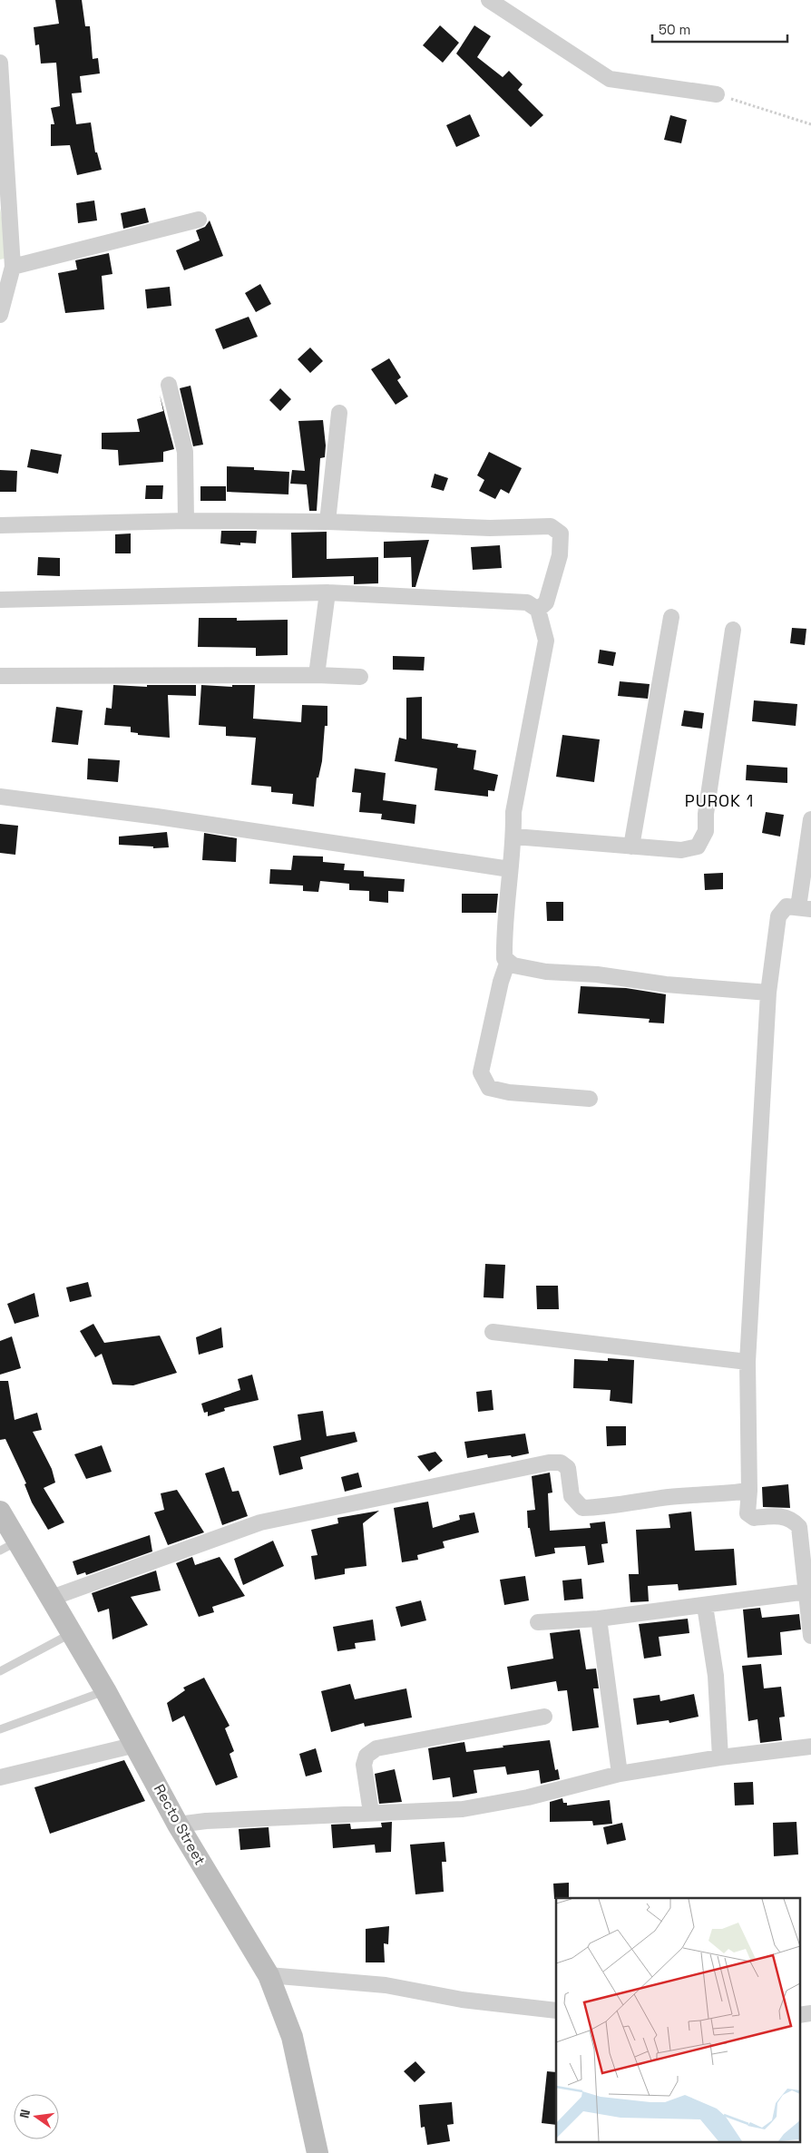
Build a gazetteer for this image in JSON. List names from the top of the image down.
{
  "streets": {
    "street": ["Recto Street"]
  },
  "districts": ["PUROK 1"],
  "scale_bar": "50 m",
  "north": "left"
}
